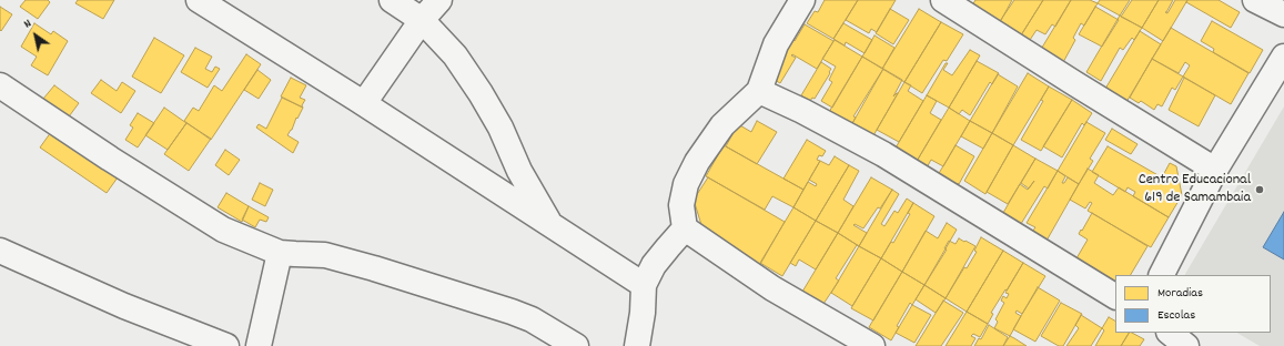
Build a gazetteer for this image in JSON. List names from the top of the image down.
{
  "places": ["Centro Educacional 619 de Samambaia"],
  "legend": ["Moradias", "Escolas"],
  "north": "top left"
}
